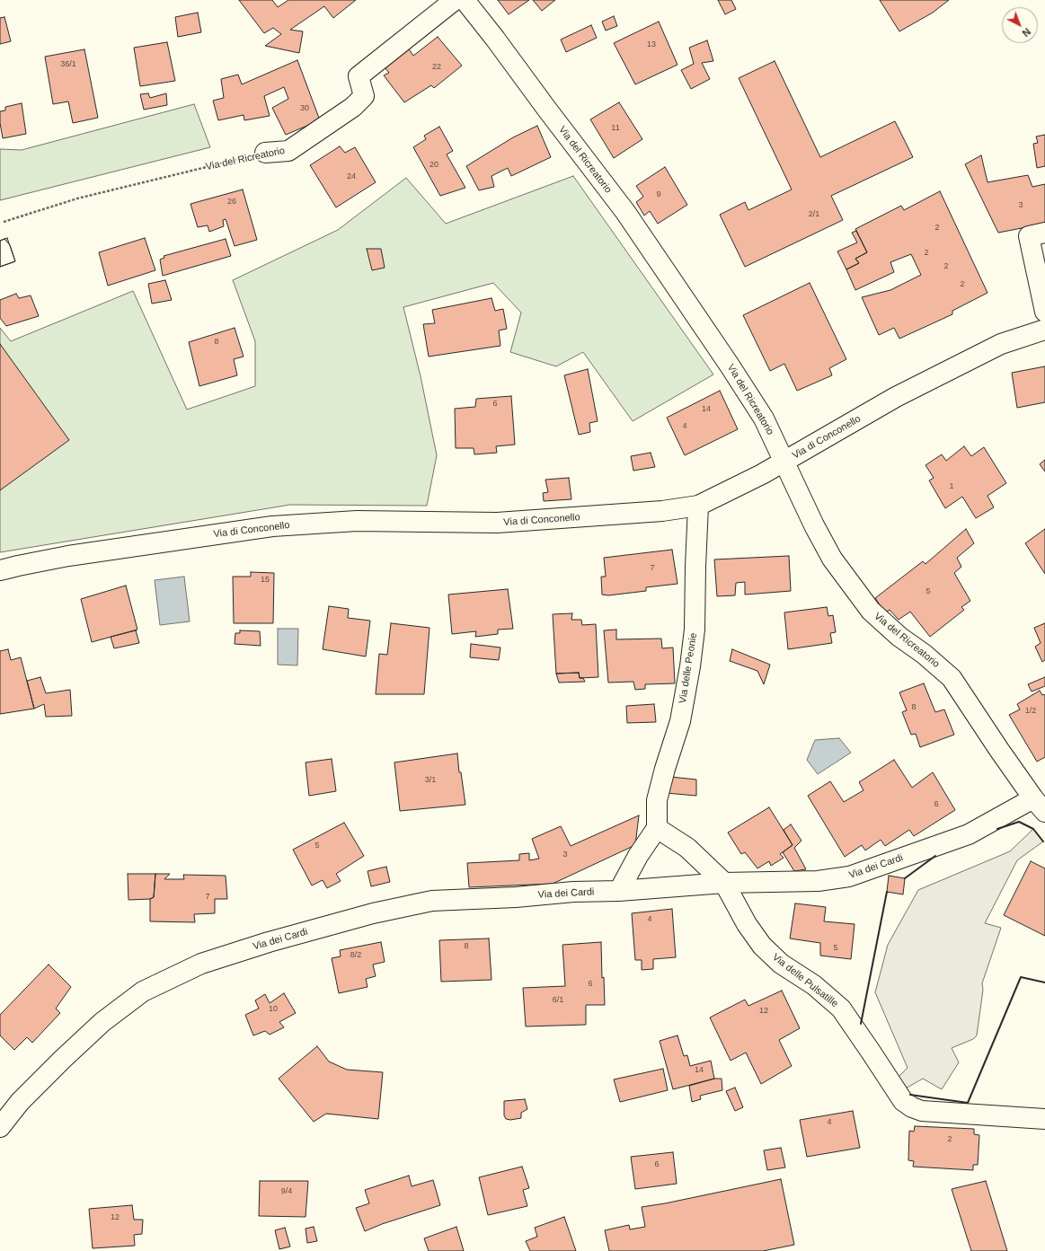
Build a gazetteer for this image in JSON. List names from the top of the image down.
{
  "streets": {
    "street": [
      "Via del Ricreatorio",
      "Via di Conconello",
      "Via delle Peonie",
      "Via dei Cardi",
      "Via delle Pulsatille"
    ]
  },
  "crossings": [
    ["Via del Ricreatorio", "Via di Conconello"],
    ["Via del Ricreatorio", "Via dei Cardi"],
    ["Via di Conconello", "Via delle Peonie"],
    ["Via delle Peonie", "Via delle Pulsatille"],
    ["Via dei Cardi", "Via delle Pulsatille"]
  ],
  "house_numbers": [
    "13",
    "36/1",
    "22",
    "30",
    "11",
    "20",
    "24",
    "9",
    "26",
    "3",
    "2/1",
    "2",
    "2",
    "2",
    "2",
    "8",
    "6",
    "14",
    "4",
    "1",
    "7",
    "15",
    "5",
    "8",
    "1/2",
    "3/1",
    "6",
    "5",
    "3",
    "7",
    "4",
    "8",
    "5",
    "8/2",
    "6",
    "6/1",
    "10",
    "12",
    "14",
    "4",
    "2",
    "6",
    "9/4",
    "12"
  ],
  "north": "bottom right"
}
